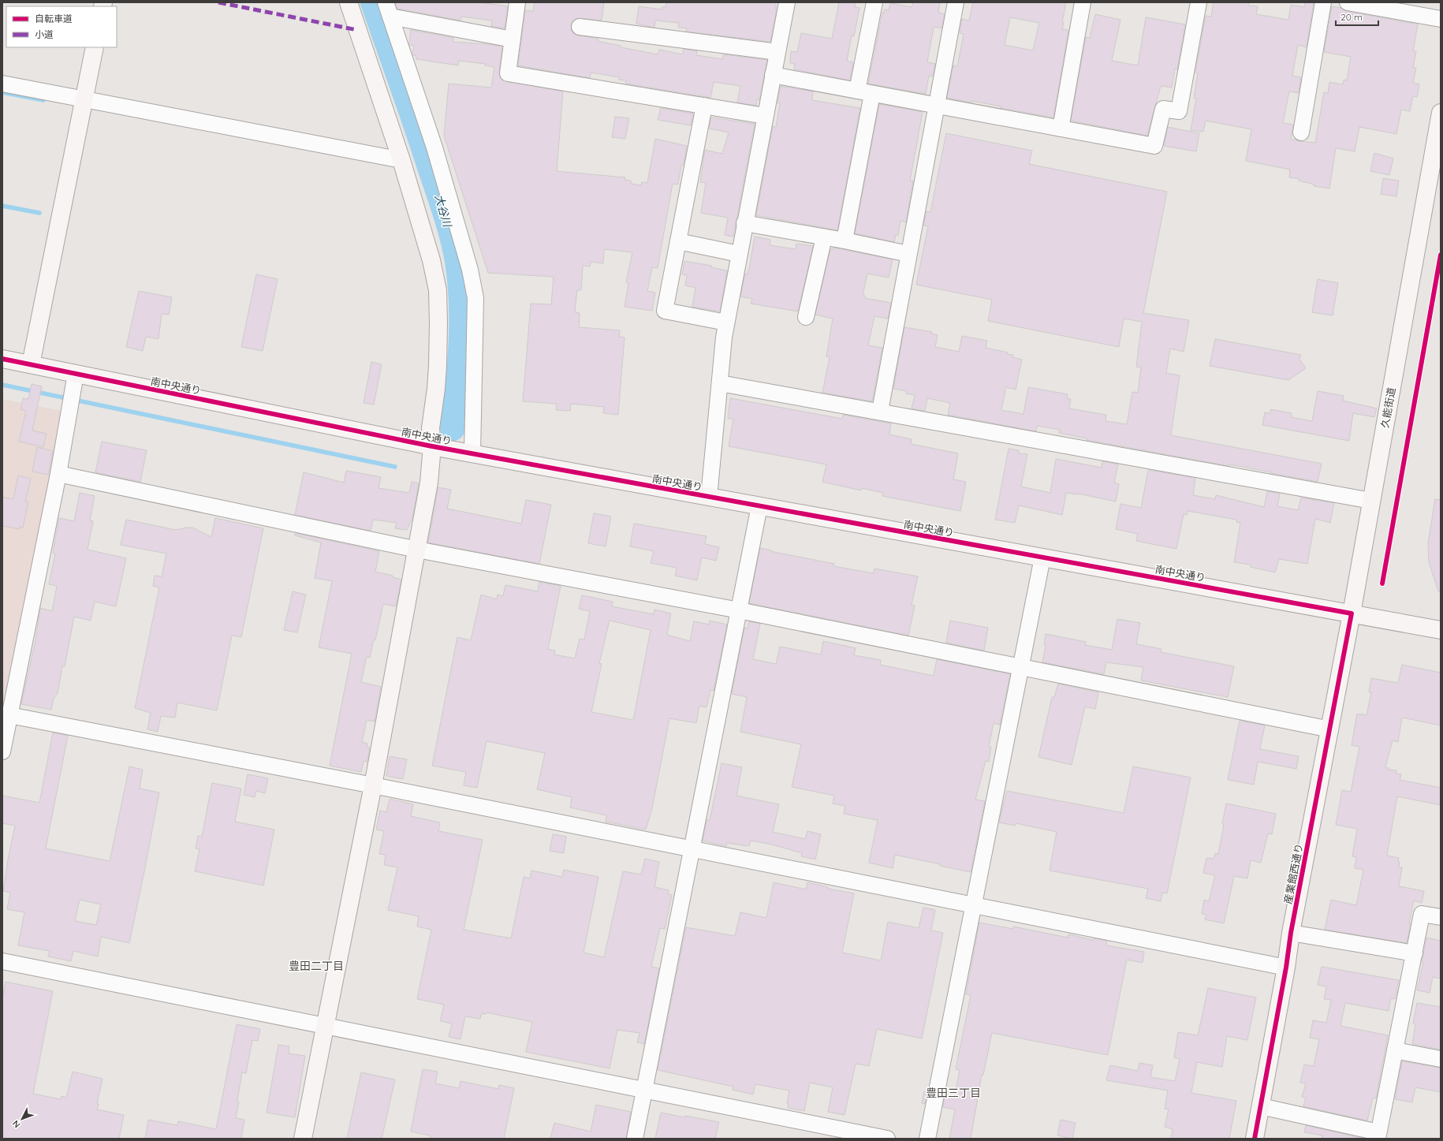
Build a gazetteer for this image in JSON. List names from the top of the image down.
{
  "streets": {
    "street": ["南中央通り", "久能街道", "産業館西通り"]
  },
  "crossings": [
    ["南中央通り", "久能街道"],
    ["南中央通り", "産業館西通り"],
    ["久能街道", "産業館西通り"]
  ],
  "districts": ["豊田二丁目", "豊田三丁目"],
  "water": ["大谷川"],
  "legend": ["自転車道", "小道"],
  "scale_bar": "20 m",
  "north": "bottom left"
}
